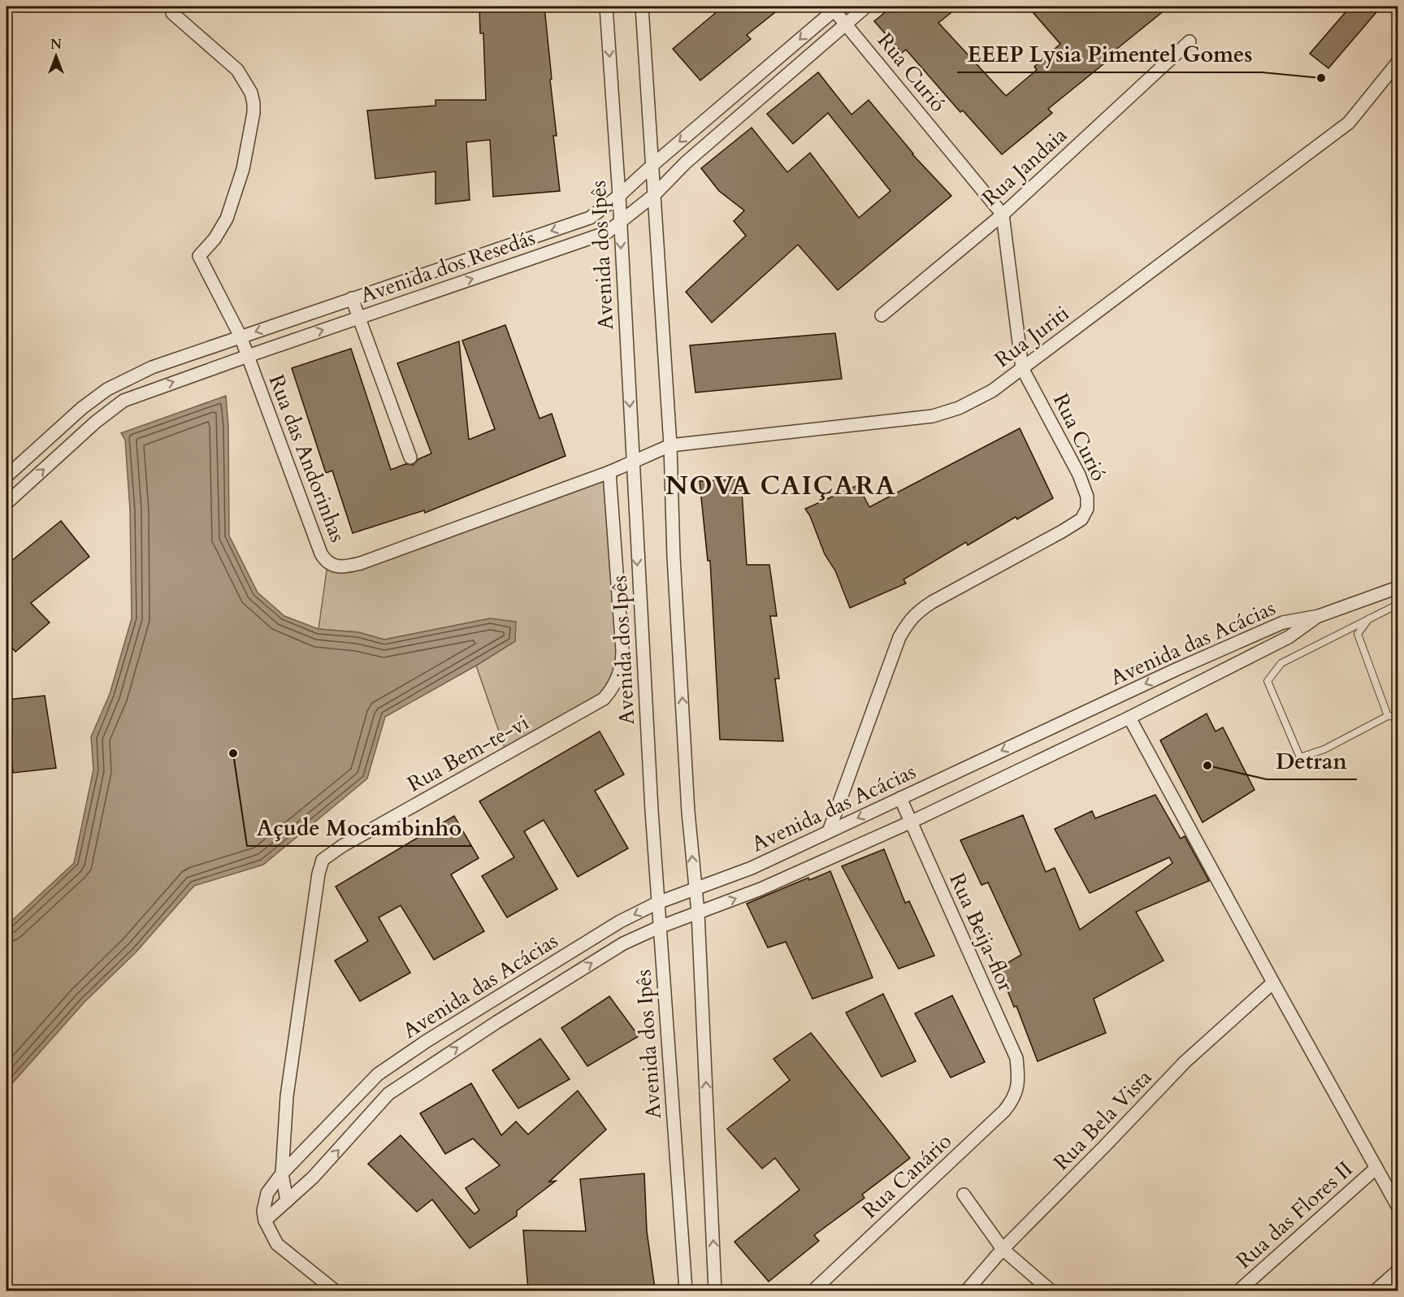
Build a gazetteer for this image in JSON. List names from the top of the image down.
{
  "streets": {
    "street": [
      "Rua Curió",
      "Rua Jandaia",
      "Avenida dos Ipês",
      "Avenida dos Resedás",
      "Rua Juriti",
      "Rua das Andorinhas",
      "Avenida das Acácias",
      "Rua Bem-te-vi",
      "Rua Beija-flor",
      "Rua Bela Vista",
      "Rua Canário",
      "Rua das Flores II"
    ]
  },
  "crossings": [
    ["Rua Curió", "Rua Jandaia"],
    ["Rua Curió", "Avenida dos Resedás"],
    ["Rua Curió", "Rua Juriti"],
    ["Rua Curió", "Avenida das Acácias"],
    ["Avenida dos Ipês", "Avenida dos Resedás"],
    ["Avenida dos Ipês", "Rua Juriti"],
    ["Avenida dos Ipês", "Avenida das Acácias"],
    ["Avenida dos Resedás", "Rua das Andorinhas"],
    ["Rua Juriti", "Rua das Andorinhas"],
    ["Rua Juriti", "Rua Bem-te-vi"],
    ["Rua das Andorinhas", "Rua Bem-te-vi"],
    ["Avenida das Acácias", "Rua Bem-te-vi"],
    ["Avenida das Acácias", "Rua Beija-flor"],
    ["Rua Beija-flor", "Rua Canário"]
  ],
  "districts": ["NOVA CAIÇARA"],
  "places": ["EEEP Lysia Pimentel Gomes", "Açude Mocambinho", "Detran"],
  "north": "top"
}
